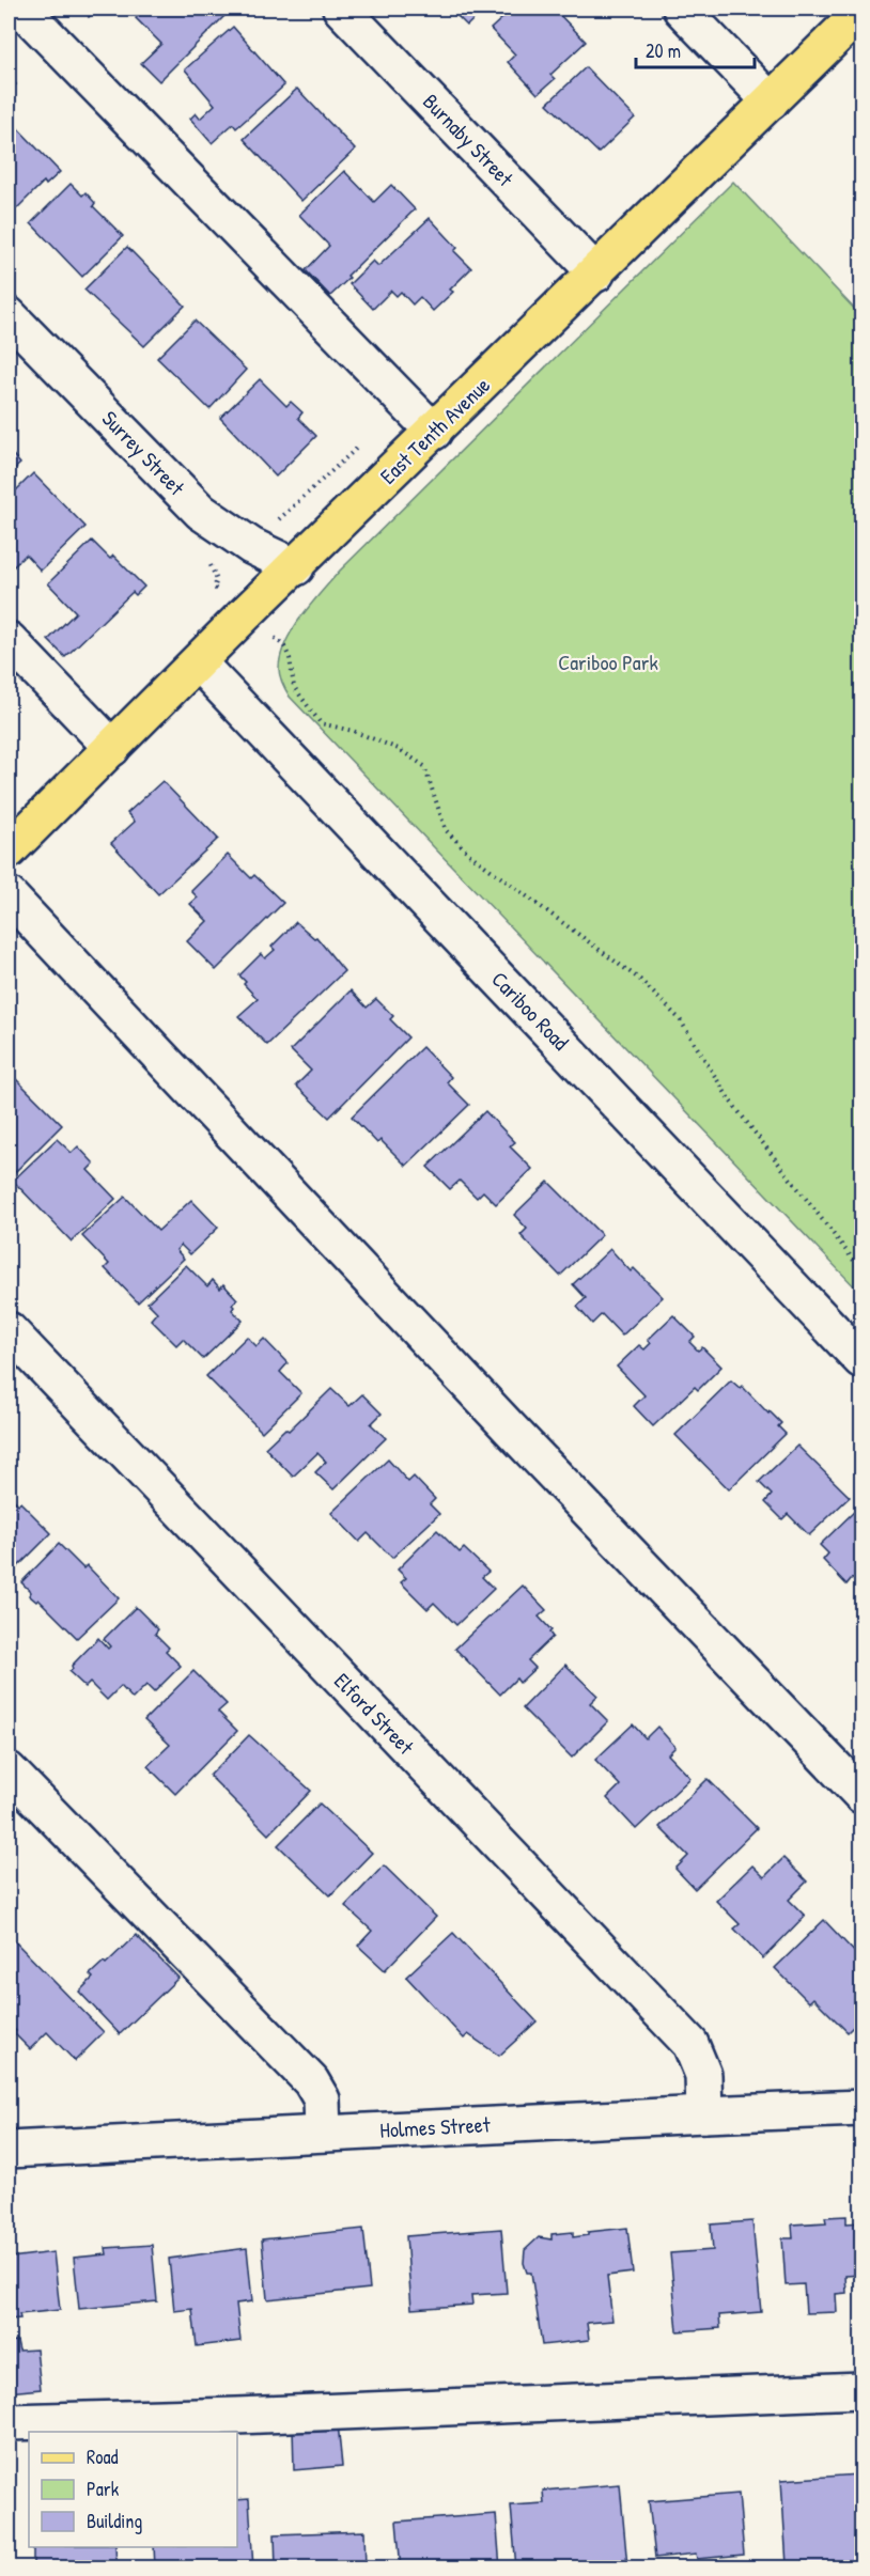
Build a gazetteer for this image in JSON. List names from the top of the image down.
{
  "streets": {
    "main road": ["East Tenth Avenue"],
    "street": [
      "Burnaby Street",
      "Surrey Street",
      "Cariboo Road",
      "Elford Street",
      "Holmes Street"
    ]
  },
  "crossings": [
    ["Burnaby Street", "East Tenth Avenue"],
    ["East Tenth Avenue", "Surrey Street"],
    ["East Tenth Avenue", "Cariboo Road"],
    ["Elford Street", "Holmes Street"]
  ],
  "parks": ["Cariboo Park"],
  "legend": ["Road", "Park", "Building"],
  "scale_bar": "20 m"
}
